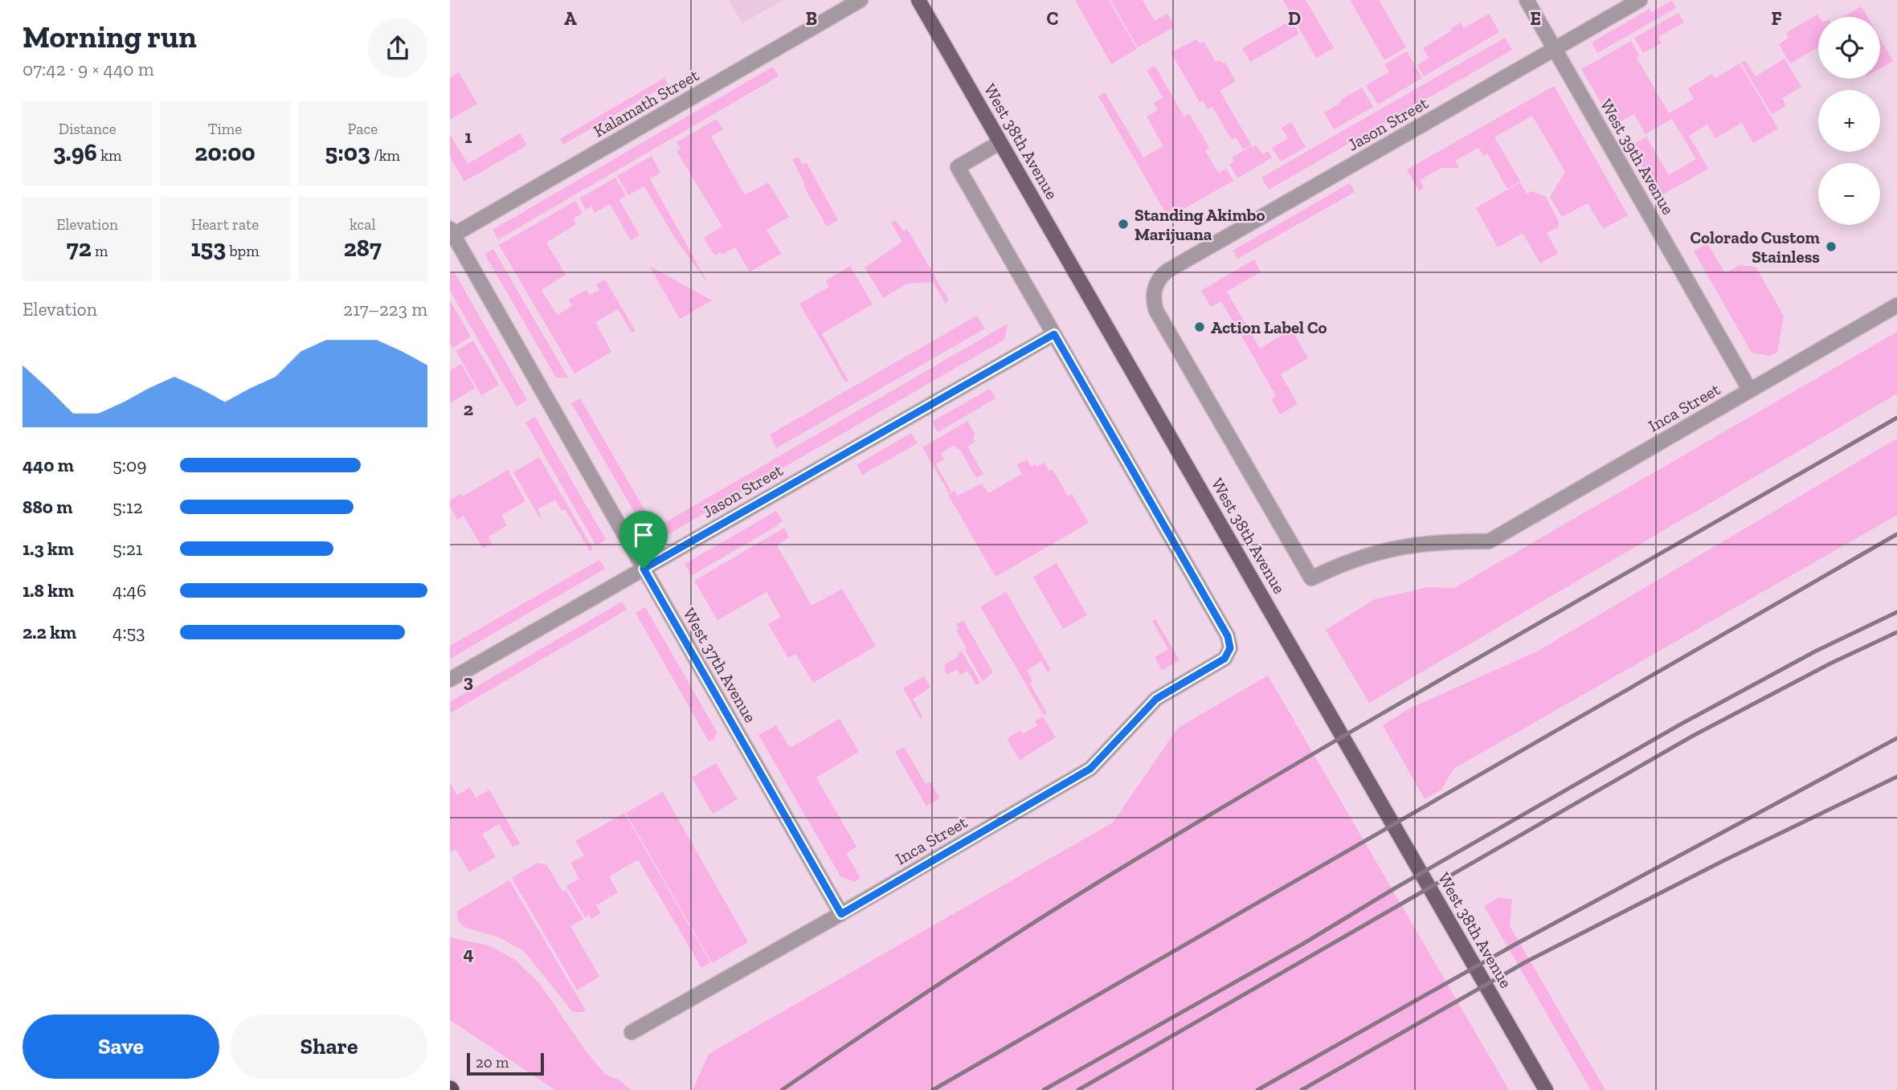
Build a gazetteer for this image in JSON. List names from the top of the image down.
{
  "streets": {
    "main road": ["West 38th Avenue"],
    "street": [
      "Kalamath Street",
      "Jason Street",
      "West 39th Avenue",
      "Inca Street",
      "West 37th Avenue"
    ]
  },
  "crossings": [
    ["Kalamath Street", "West 37th Avenue"],
    ["Jason Street", "West 39th Avenue"],
    ["Jason Street", "Inca Street"],
    ["Jason Street", "West 37th Avenue"],
    ["West 39th Avenue", "Inca Street"],
    ["Inca Street", "West 37th Avenue"]
  ],
  "places": ["Standing Akimbo Marijuana", "Colorado Custom Stainless", "Action Label Co"],
  "scale_bar": "20 m",
  "page": {
    "heading": ["Morning run", "07:42 · 9 × 440 m"],
    "map_buttons": ["+", "−"],
    "stats": [
      ["Distance", "3.96 km"],
      ["Time", "20:00"],
      ["Pace", "5:03 /km"],
      ["Elevation", "72 m"],
      ["Heart rate", "153 bpm"],
      ["kcal", "287"]
    ],
    "chart": ["Elevation", "217–223 m"],
    "list": [
      {
        "name": "440 m",
        "note": "5:09"
      },
      {
        "name": "880 m",
        "note": "5:12"
      },
      {
        "name": "1.3 km",
        "note": "5:21"
      },
      {
        "name": "1.8 km",
        "note": "4:46"
      },
      {
        "name": "2.2 km",
        "note": "4:53"
      }
    ],
    "buttons": ["Save", "Share"],
    "scale": "20 m"
  },
  "grid": {
    "columns": [
      "A",
      "B",
      "C",
      "D",
      "E",
      "F"
    ],
    "rows": [
      "1",
      "2",
      "3",
      "4"
    ]
  }
}
